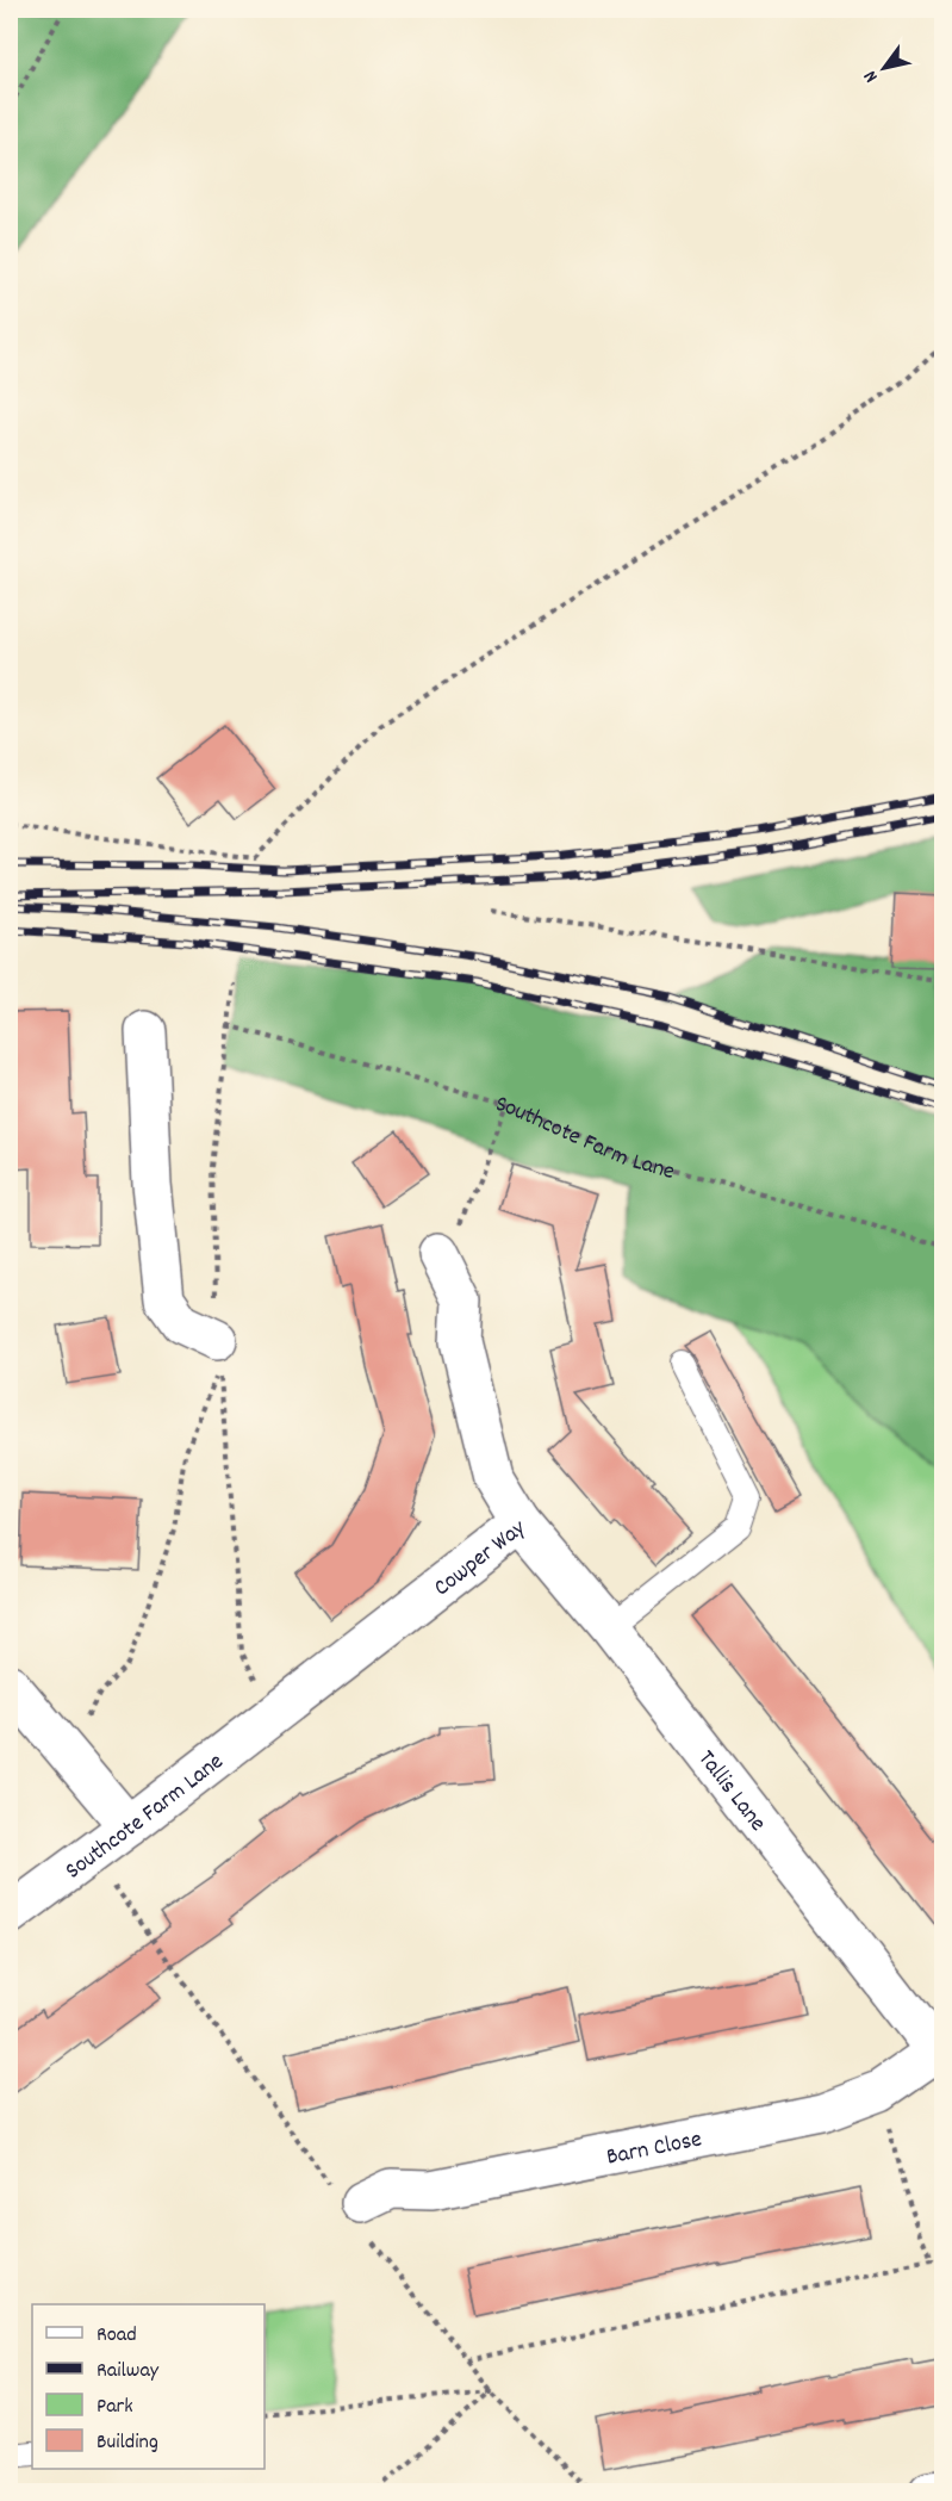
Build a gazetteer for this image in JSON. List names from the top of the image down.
{
  "streets": {
    "street": [
      "Southcote Farm Lane",
      "Cowper Way",
      "Tallis Lane",
      "Barn Close"
    ]
  },
  "crossings": [
    ["Southcote Farm Lane", "Cowper Way"],
    ["Cowper Way", "Tallis Lane"],
    ["Tallis Lane", "Barn Close"]
  ],
  "legend": [
    "Road",
    "Railway",
    "Park",
    "Building"
  ],
  "north": "bottom left"
}
